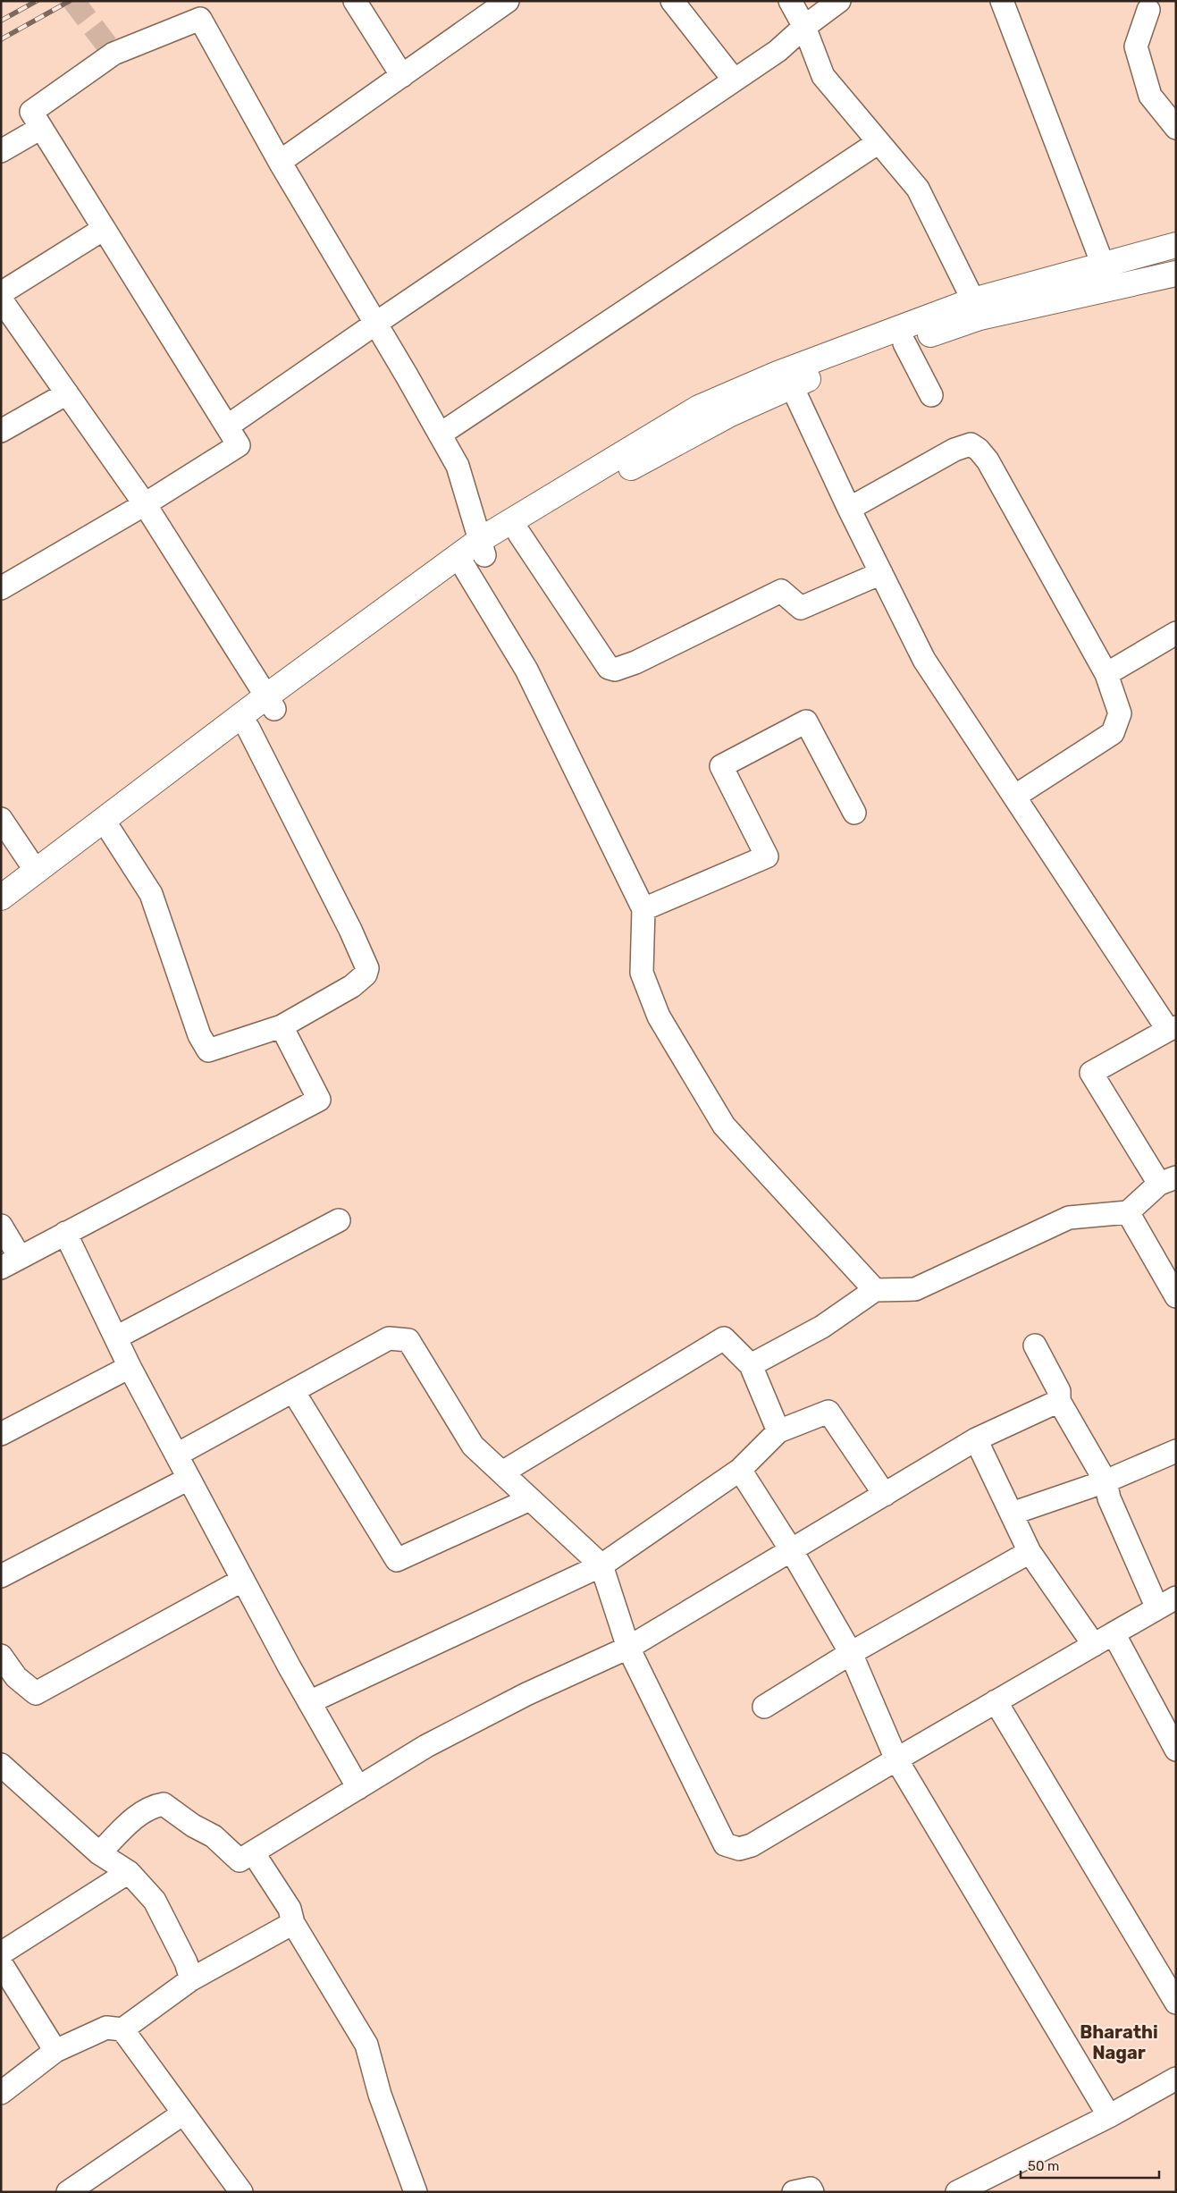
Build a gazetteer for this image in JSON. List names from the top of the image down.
{
  "districts": ["Bharathi Nagar"],
  "scale_bar": "50 m"
}
